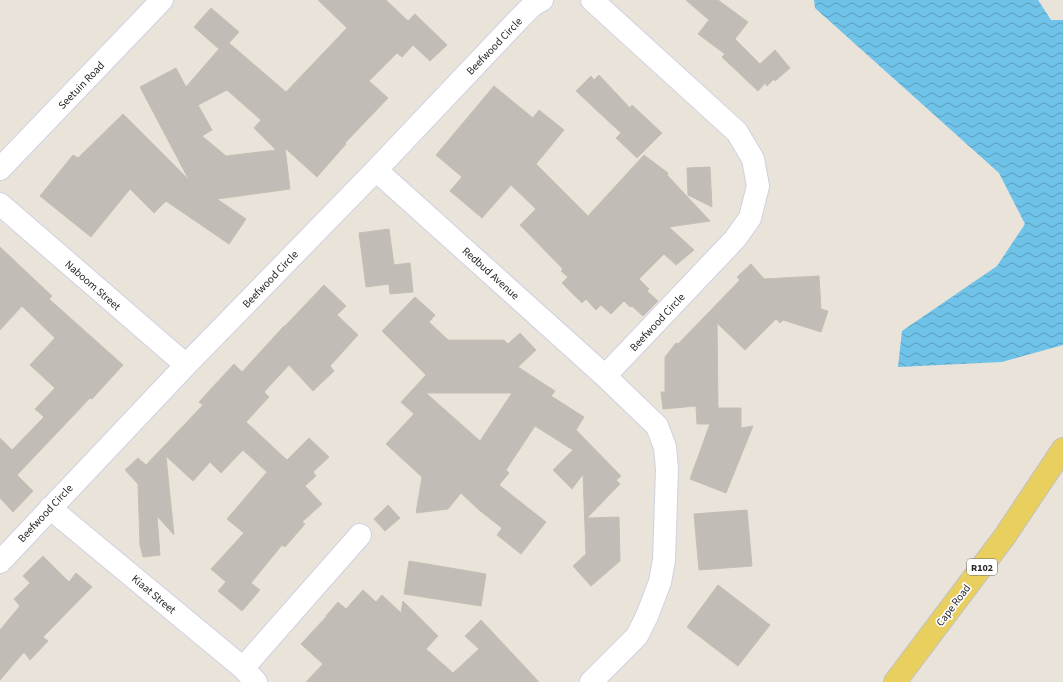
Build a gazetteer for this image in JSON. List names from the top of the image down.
{
  "streets": {
    "main road": ["R102", "Cape Road"],
    "street": [
      "Beefwood Circle",
      "Seetuin Road",
      "Redbud Avenue",
      "Naboom Street",
      "Kiaat Street"
    ]
  },
  "crossings": [
    ["Beefwood Circle", "Redbud Avenue"],
    ["Beefwood Circle", "Naboom Street"],
    ["Beefwood Circle", "Kiaat Street"]
  ]
}
